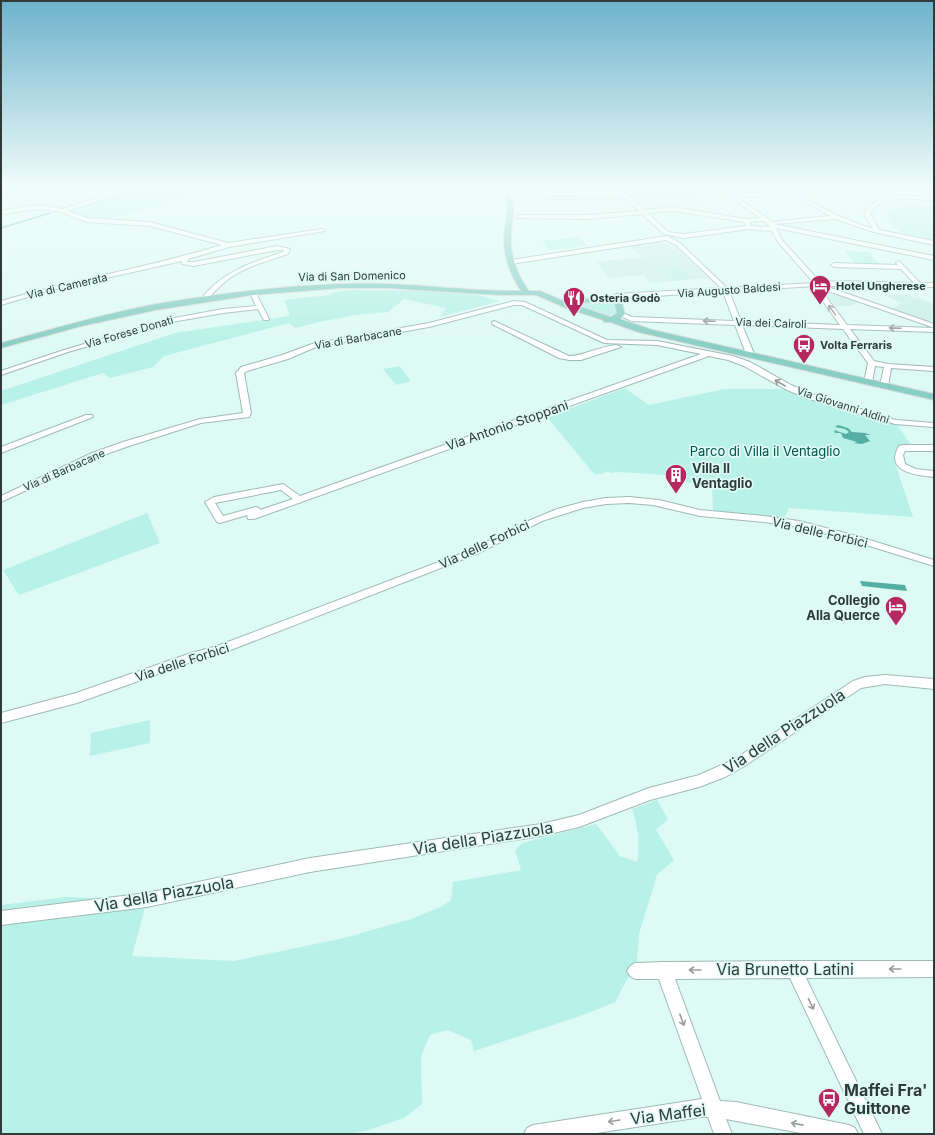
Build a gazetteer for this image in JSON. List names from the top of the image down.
{
  "streets": {
    "main road": ["Via di San Domenico"],
    "street": [
      "Via di Camerata",
      "Via Augusto Baldesi",
      "Via dei Cairoli",
      "Via Forese Donati",
      "Via di Barbacane",
      "Via Giovanni Aldini",
      "Via Antonio Stoppani",
      "Via delle Forbici",
      "Via della Piazzuola",
      "Via Brunetto Latini",
      "Via Maffei"
    ]
  },
  "crossings": [
    ["Via Giovanni Aldini", "Via Antonio Stoppani"]
  ],
  "one_way": ["Via Giovanni Aldini", "Via Brunetto Latini", "Via Maffei"],
  "parks": ["Parco di Villa il Ventaglio"],
  "places": {
    "hotel": ["Hotel Ungherese", "Collegio Alla Querce"],
    "restaurant": ["Osteria Godò"],
    "bus stop": ["Volta Ferraris", "Maffei Fra' Guittone"],
    "building": ["Villa Il Ventaglio"]
  }
}
